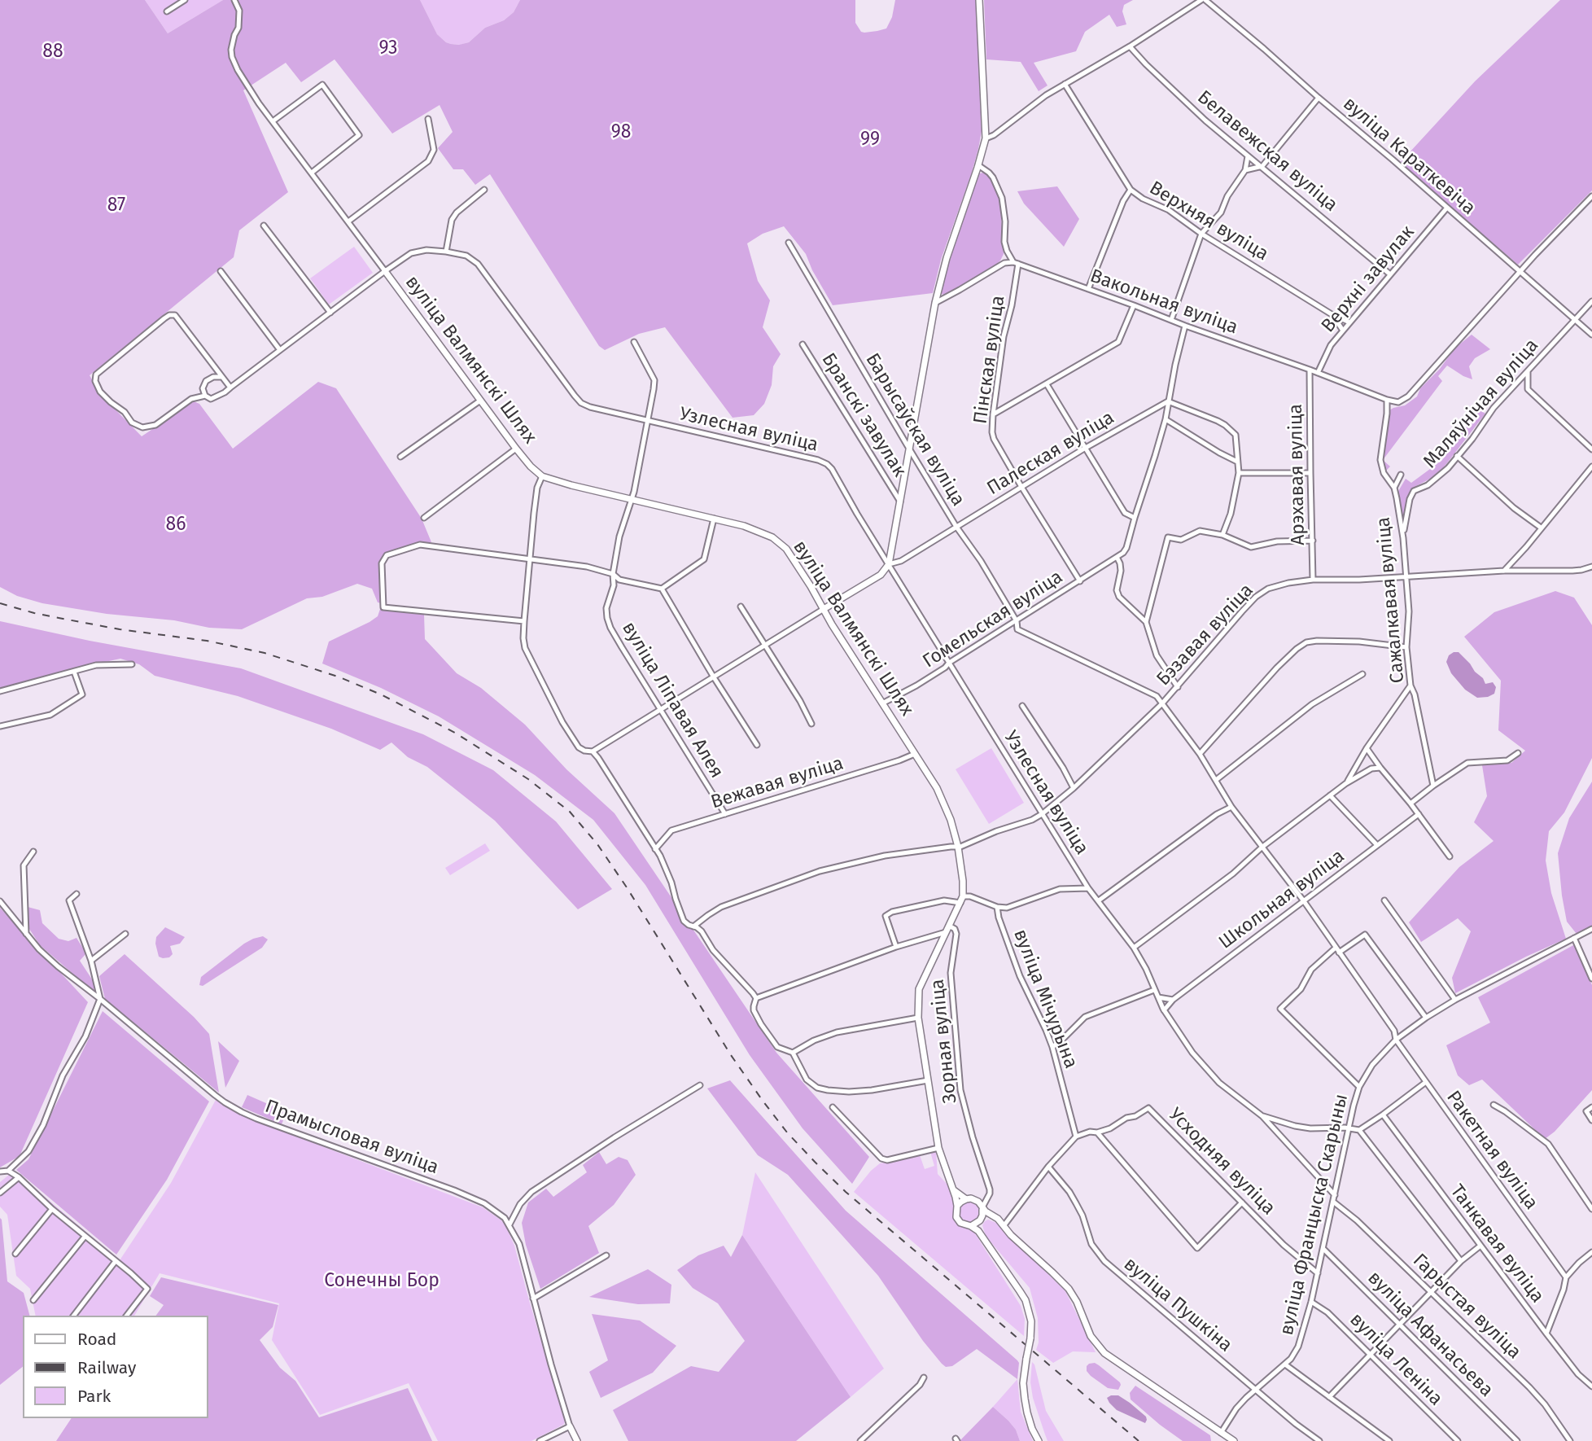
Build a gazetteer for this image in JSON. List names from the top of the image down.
{
  "streets": {
    "main road": ["вуліца Валмянскі Шлях"],
    "street": [
      "Белавежская вуліца",
      "вуліца Караткевіча",
      "Верхняя вуліца",
      "Верхні завулак",
      "Вакольная вуліца",
      "Пінская вуліца",
      "Маляўнічая вуліца",
      "Бранскі завулак",
      "Узлесная вуліца",
      "Барысаўская вуліца",
      "Палеская вуліца",
      "Арэхавая вуліца",
      "Сажалкавая вуліца",
      "Гомельская вуліца",
      "Бэзавая вуліца",
      "вуліца Ліпавая Алея",
      "Вежавая вуліца",
      "Школьная вуліца",
      "вуліца Мічурына",
      "Зорная вуліца",
      "Прамысловая вуліца",
      "Ракетная вуліца",
      "Усходняя вуліца",
      "вуліца Францыска Скарыны",
      "Танкавая вуліца",
      "вуліца Пушкіна",
      "Гарыстая вуліца",
      "вуліца Афанасьева",
      "вуліца Леніна"
    ]
  },
  "crossings": [
    ["Белавежская вуліца", "Верхні завулак"],
    ["вуліца Караткевіча", "Верхні завулак"],
    ["вуліца Караткевіча", "Маляўнічая вуліца"],
    ["Верхняя вуліца", "Верхні завулак"],
    ["Верхні завулак", "Вакольная вуліца"],
    ["Вакольная вуліца", "Пінская вуліца"],
    ["Вакольная вуліца", "Арэхавая вуліца"],
    ["Вакольная вуліца", "Сажалкавая вуліца"],
    ["вуліца Валмянскі Шлях", "Узлесная вуліца"],
    ["вуліца Валмянскі Шлях", "Гомельская вуліца"],
    ["вуліца Валмянскі Шлях", "Бэзавая вуліца"],
    ["вуліца Валмянскі Шлях", "вуліца Ліпавая Алея"],
    ["вуліца Валмянскі Шлях", "Вежавая вуліца"],
    ["вуліца Валмянскі Шлях", "Зорная вуліца"],
    ["Пінская вуліца", "Палеская вуліца"],
    ["Пінская вуліца", "Гомельская вуліца"],
    ["Маляўнічая вуліца", "Сажалкавая вуліца"],
    ["Узлесная вуліца", "Палеская вуліца"],
    ["Узлесная вуліца", "Гомельская вуліца"],
    ["Узлесная вуліца", "Бэзавая вуліца"],
    ["Узлесная вуліца", "вуліца Ліпавая Алея"],
    ["Узлесная вуліца", "Школьная вуліца"],
    ["Узлесная вуліца", "Гарыстая вуліца"],
    ["Барысаўская вуліца", "Палеская вуліца"],
    ["Барысаўская вуліца", "Гомельская вуліца"],
    ["Арэхавая вуліца", "Бэзавая вуліца"],
    ["Сажалкавая вуліца", "Бэзавая вуліца"],
    ["Бэзавая вуліца", "Ракетная вуліца"],
    ["вуліца Ліпавая Алея", "Вежавая вуліца"],
    ["Школьная вуліца", "Ракетная вуліца"],
    ["Ракетная вуліца", "вуліца Францыска Скарыны"],
    ["Усходняя вуліца", "вуліца Францыска Скарыны"],
    ["вуліца Францыска Скарыны", "вуліца Пушкіна"],
    ["вуліца Францыска Скарыны", "Гарыстая вуліца"],
    ["вуліца Францыска Скарыны", "вуліца Афанасьева"],
    ["вуліца Францыска Скарыны", "вуліца Леніна"]
  ],
  "parks": [
    "93",
    "88",
    "98",
    "99",
    "87",
    "86",
    "Сонечны Бор"
  ],
  "legend": ["Road", "Railway", "Park"]
}
